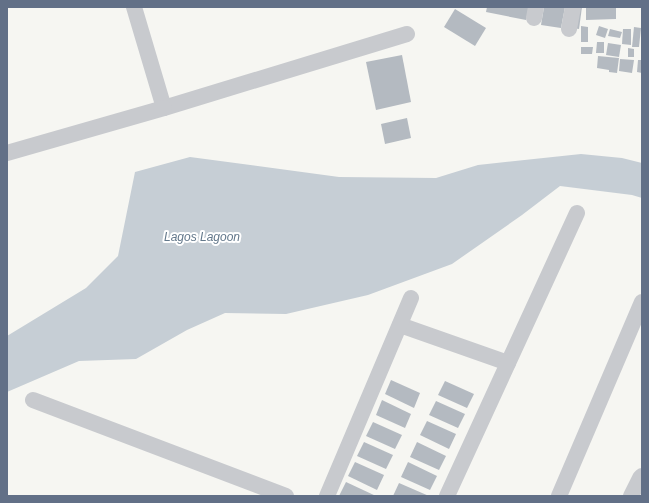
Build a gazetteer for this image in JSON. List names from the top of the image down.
{
  "water": ["Lagos Lagoon"]
}
